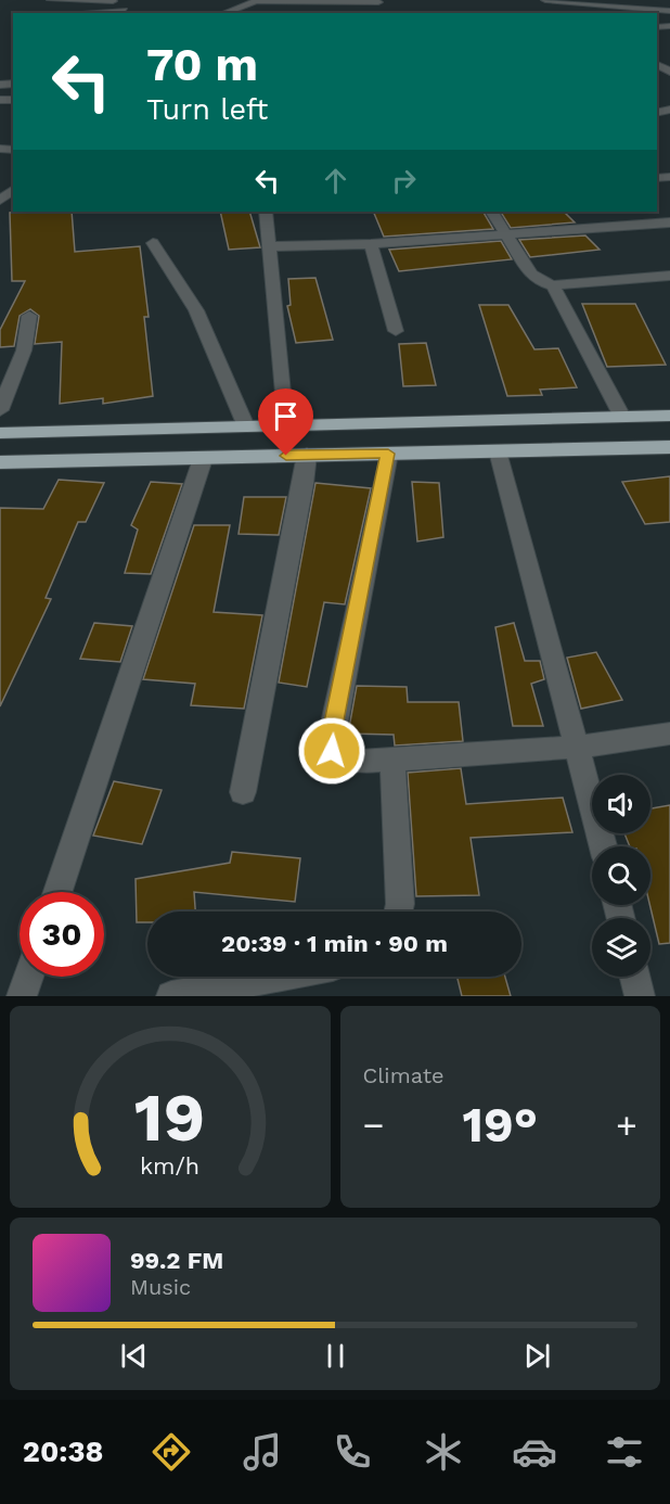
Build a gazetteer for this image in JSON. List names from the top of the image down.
{
  "page": {
    "turn": ["70 m", "Turn left"],
    "limit": "30",
    "trip": "20:39 · 1 min · 90 m",
    "tile": "Climate",
    "heat": ["−", "19°", "+"],
    "song": ["99.2 FM", "Music"],
    "tabs": "20:38",
    "gauge": ["19", "km/h"]
  }
}
